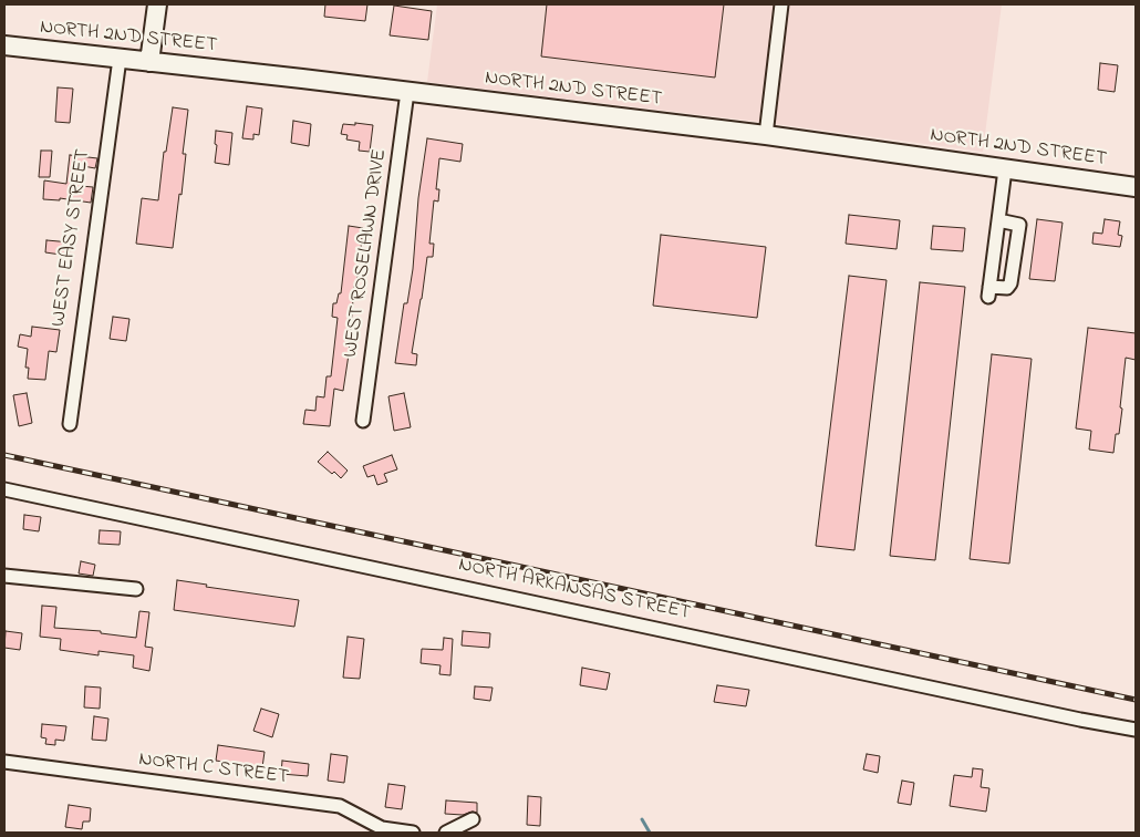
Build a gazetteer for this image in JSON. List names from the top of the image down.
{
  "streets": {
    "main road": ["NORTH 2ND STREET"],
    "street": [
      "WEST EASY STREET",
      "WEST ROSELAWN DRIVE",
      "NORTH ARKANSAS STREET",
      "NORTH C STREET"
    ]
  },
  "crossings": [
    ["NORTH 2ND STREET", "WEST EASY STREET"],
    ["NORTH 2ND STREET", "WEST ROSELAWN DRIVE"]
  ]
}
